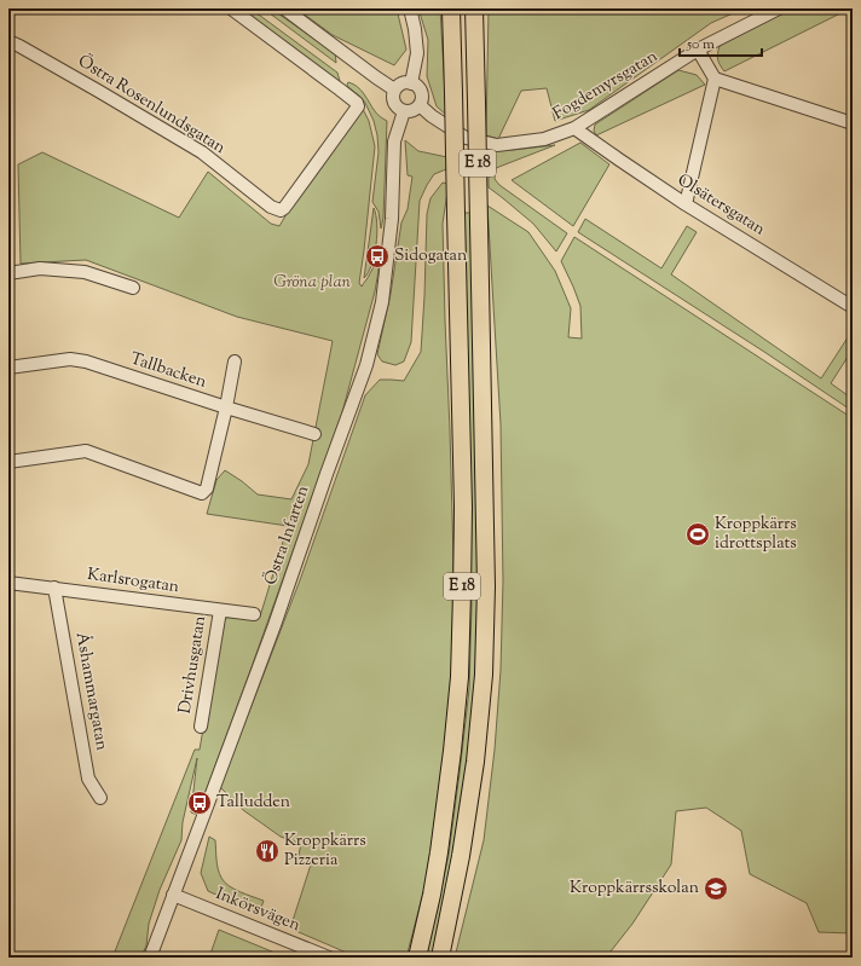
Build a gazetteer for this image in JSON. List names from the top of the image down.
{
  "streets": {
    "highway": ["E 18"],
    "street": [
      "Fogdemyrsgatan",
      "Östra Rosenlundsgatan",
      "Olsätersgatan",
      "Tallbacken",
      "Östra Infarten",
      "Karlsrogatan",
      "Drivhusgatan",
      "Åshammargatan",
      "Inkörsvägen"
    ]
  },
  "crossings": [
    ["Fogdemyrsgatan", "Olsätersgatan"],
    ["Fogdemyrsgatan", "Östra Infarten"],
    ["Östra Infarten", "Inkörsvägen"],
    ["Karlsrogatan", "Drivhusgatan"],
    ["Karlsrogatan", "Åshammargatan"]
  ],
  "parks": ["Gröna plan"],
  "places": {
    "bus stop": ["Sidogatan", "Talludden"],
    "sports": ["Kroppkärrs idrottsplats"],
    "restaurant": ["Kroppkärrs Pizzeria"],
    "school or university": ["Kroppkärrsskolan"]
  },
  "scale_bar": "50 m"
}
